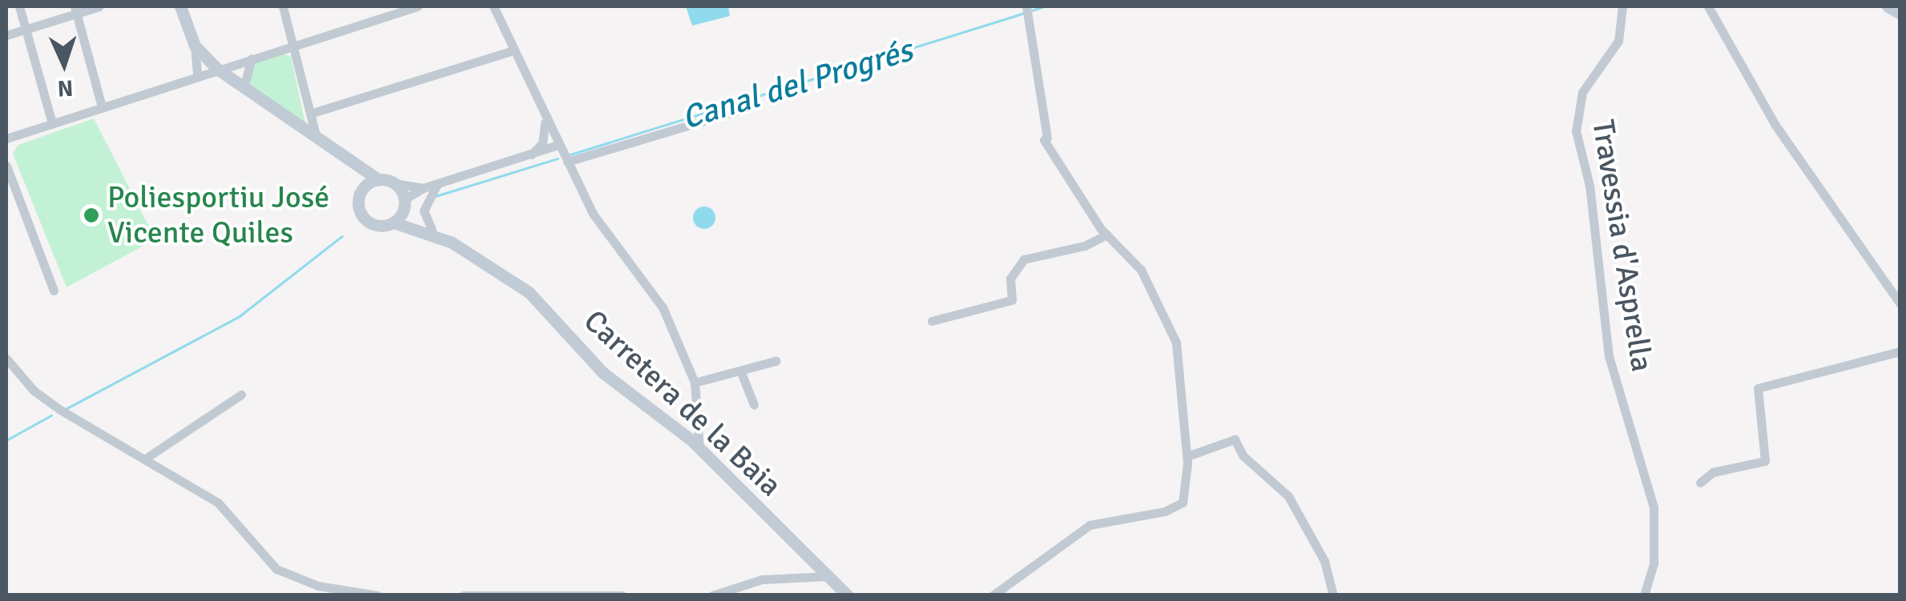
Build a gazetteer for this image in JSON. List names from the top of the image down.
{
  "streets": {
    "main road": ["Carretera de la Baia"],
    "street": ["Travessia d'Asprella"]
  },
  "water": ["Canal del Progrés"],
  "places": ["Poliesportiu José Vicente Quiles"],
  "north": "bottom"
}
